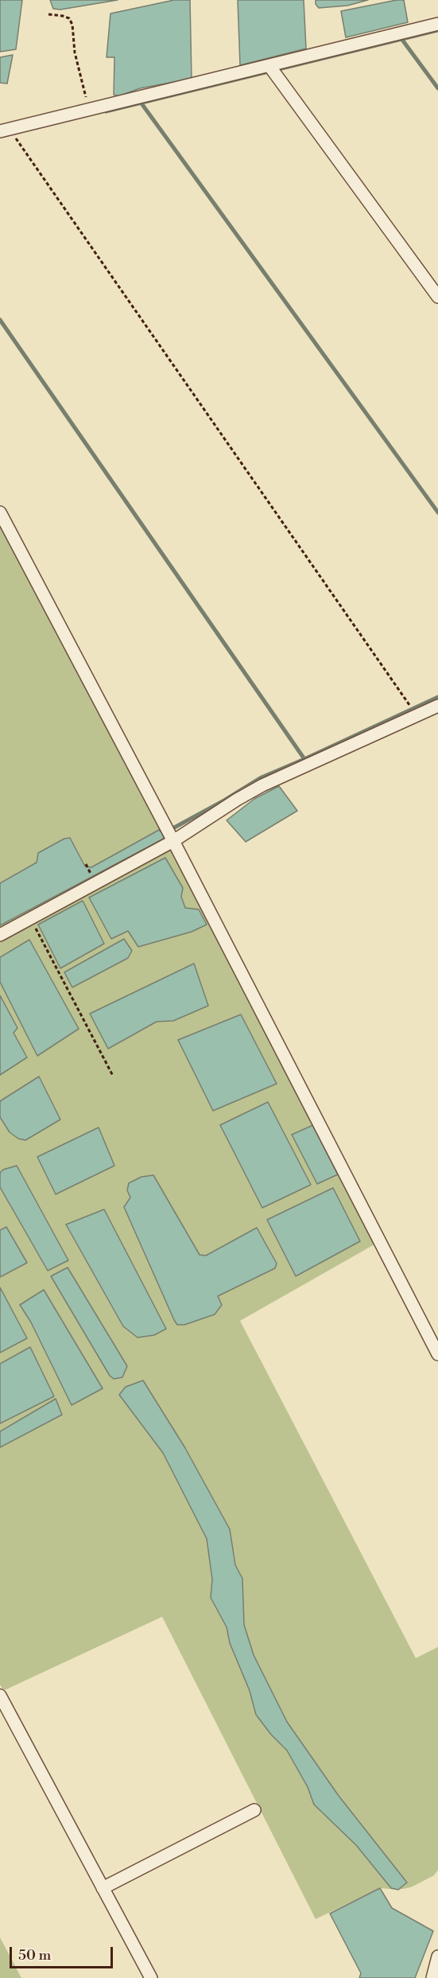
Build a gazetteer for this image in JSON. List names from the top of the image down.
{
  "scale_bar": "50 m"
}
